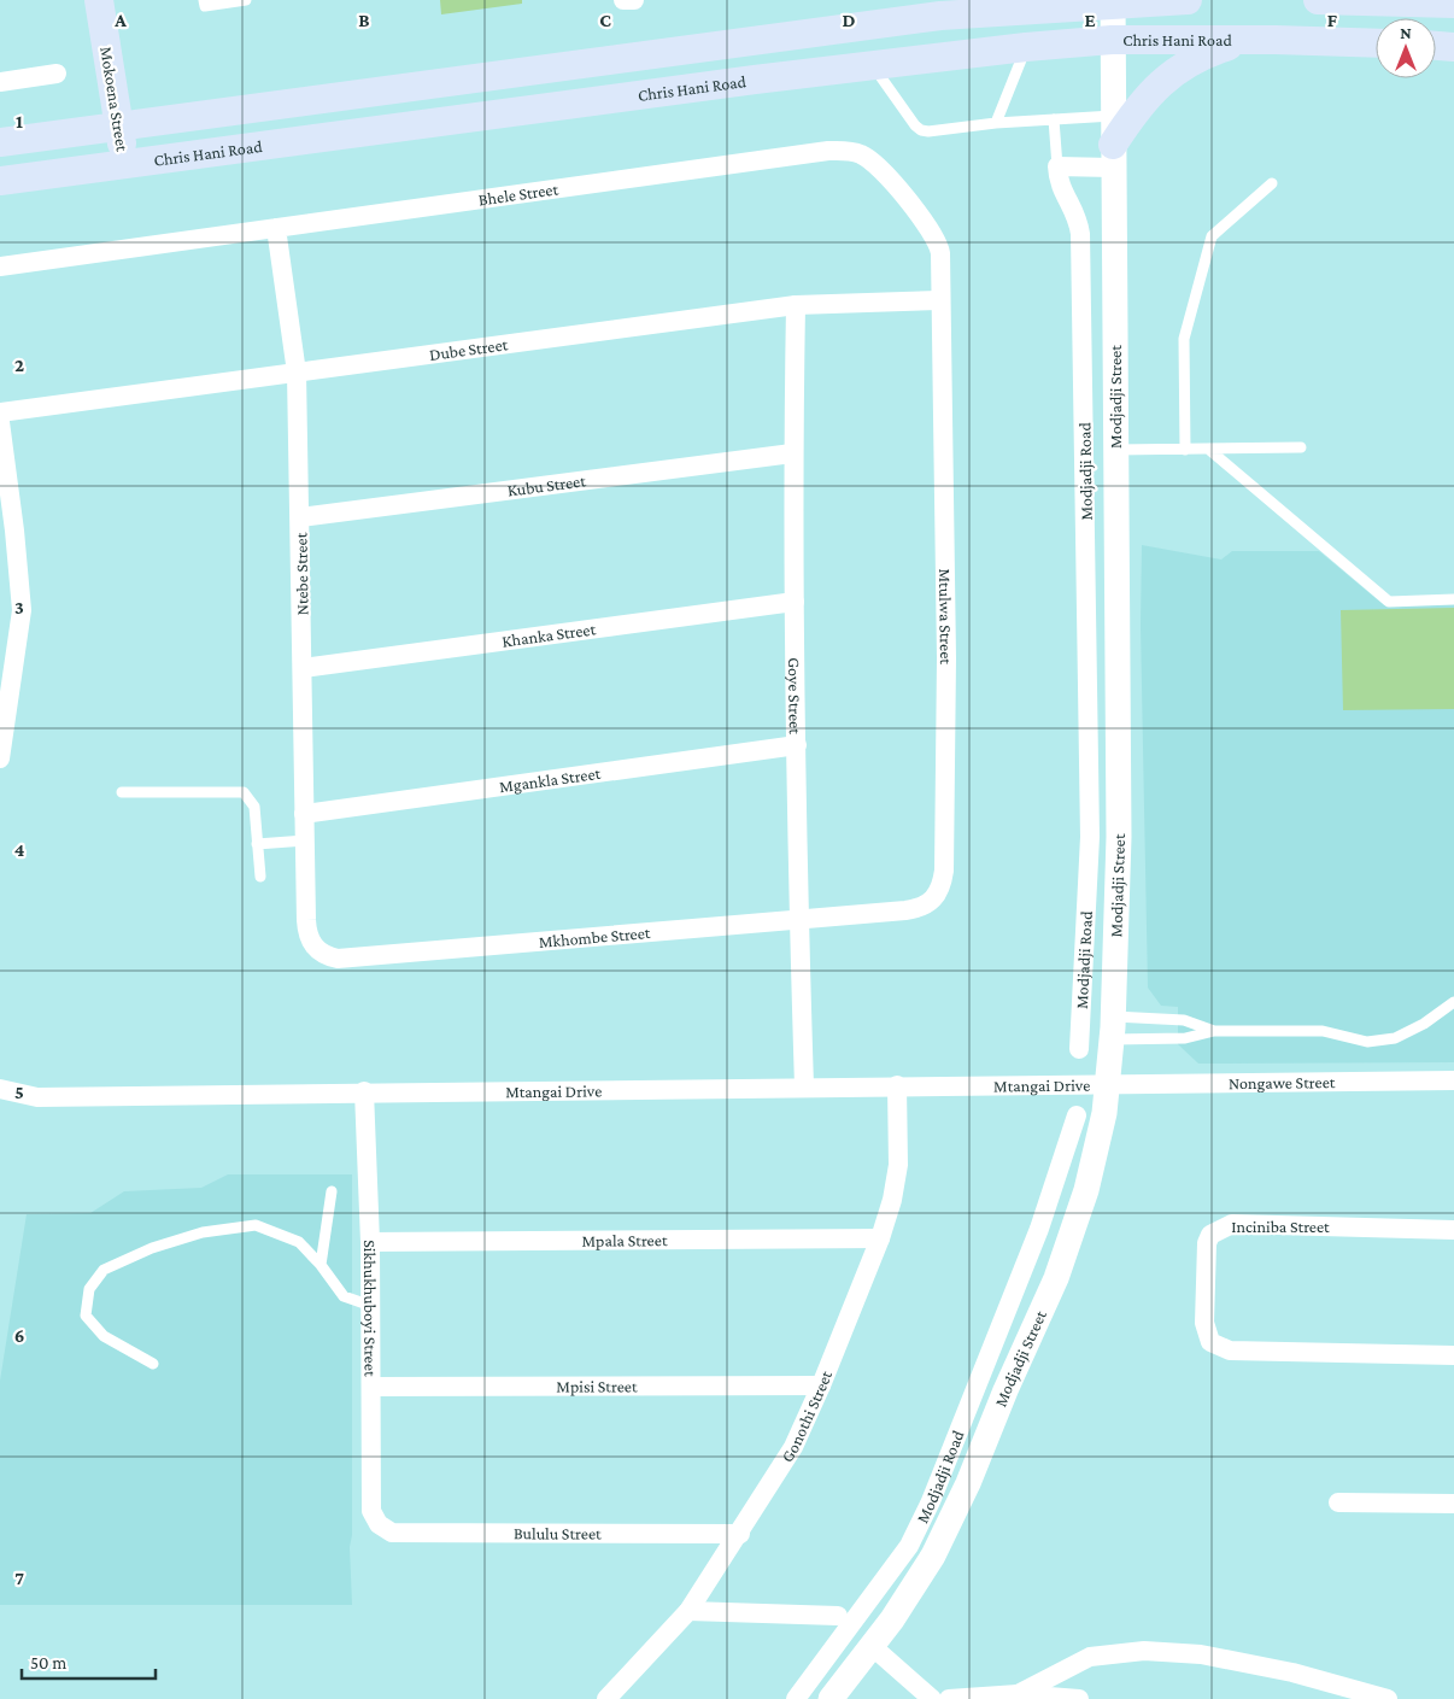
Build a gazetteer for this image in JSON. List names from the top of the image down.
{
  "streets": {
    "main road": ["Chris Hani Road", "Mokoena Street"],
    "street": [
      "Bhele Street",
      "Dube Street",
      "Modjadji Street",
      "Modjadji Road",
      "Kubu Street",
      "Ntebe Street",
      "Mtulwa Street",
      "Khanka Street",
      "Goye Street",
      "Mgankla Street",
      "Mkhombe Street",
      "Nongawe Street",
      "Mtangai Drive",
      "Inciniba Street",
      "Mpala Street",
      "Sikhukhuboyi Street",
      "Mpisi Street",
      "Gonothi Street",
      "Bululu Street"
    ]
  },
  "crossings": [
    ["Chris Hani Road", "Mokoena Street"],
    ["Chris Hani Road", "Modjadji Street"],
    ["Bhele Street", "Dube Street"],
    ["Bhele Street", "Ntebe Street"],
    ["Bhele Street", "Mtulwa Street"],
    ["Dube Street", "Ntebe Street"],
    ["Dube Street", "Mtulwa Street"],
    ["Dube Street", "Goye Street"],
    ["Modjadji Street", "Nongawe Street"],
    ["Modjadji Street", "Mtangai Drive"],
    ["Kubu Street", "Ntebe Street"],
    ["Kubu Street", "Goye Street"],
    ["Ntebe Street", "Khanka Street"],
    ["Ntebe Street", "Mgankla Street"],
    ["Ntebe Street", "Mkhombe Street"],
    ["Mtulwa Street", "Mkhombe Street"],
    ["Khanka Street", "Goye Street"],
    ["Goye Street", "Mgankla Street"],
    ["Goye Street", "Mkhombe Street"],
    ["Goye Street", "Mtangai Drive"],
    ["Nongawe Street", "Mtangai Drive"],
    ["Mtangai Drive", "Sikhukhuboyi Street"],
    ["Mtangai Drive", "Gonothi Street"],
    ["Mpala Street", "Sikhukhuboyi Street"],
    ["Mpala Street", "Gonothi Street"],
    ["Sikhukhuboyi Street", "Mpisi Street"],
    ["Sikhukhuboyi Street", "Bululu Street"],
    ["Mpisi Street", "Gonothi Street"],
    ["Gonothi Street", "Bululu Street"]
  ],
  "scale_bar": "50 m",
  "north": "top",
  "grid": {
    "columns": [
      "A",
      "B",
      "C",
      "D",
      "E",
      "F"
    ],
    "rows": [
      "1",
      "2",
      "3",
      "4",
      "5",
      "6",
      "7"
    ]
  }
}
